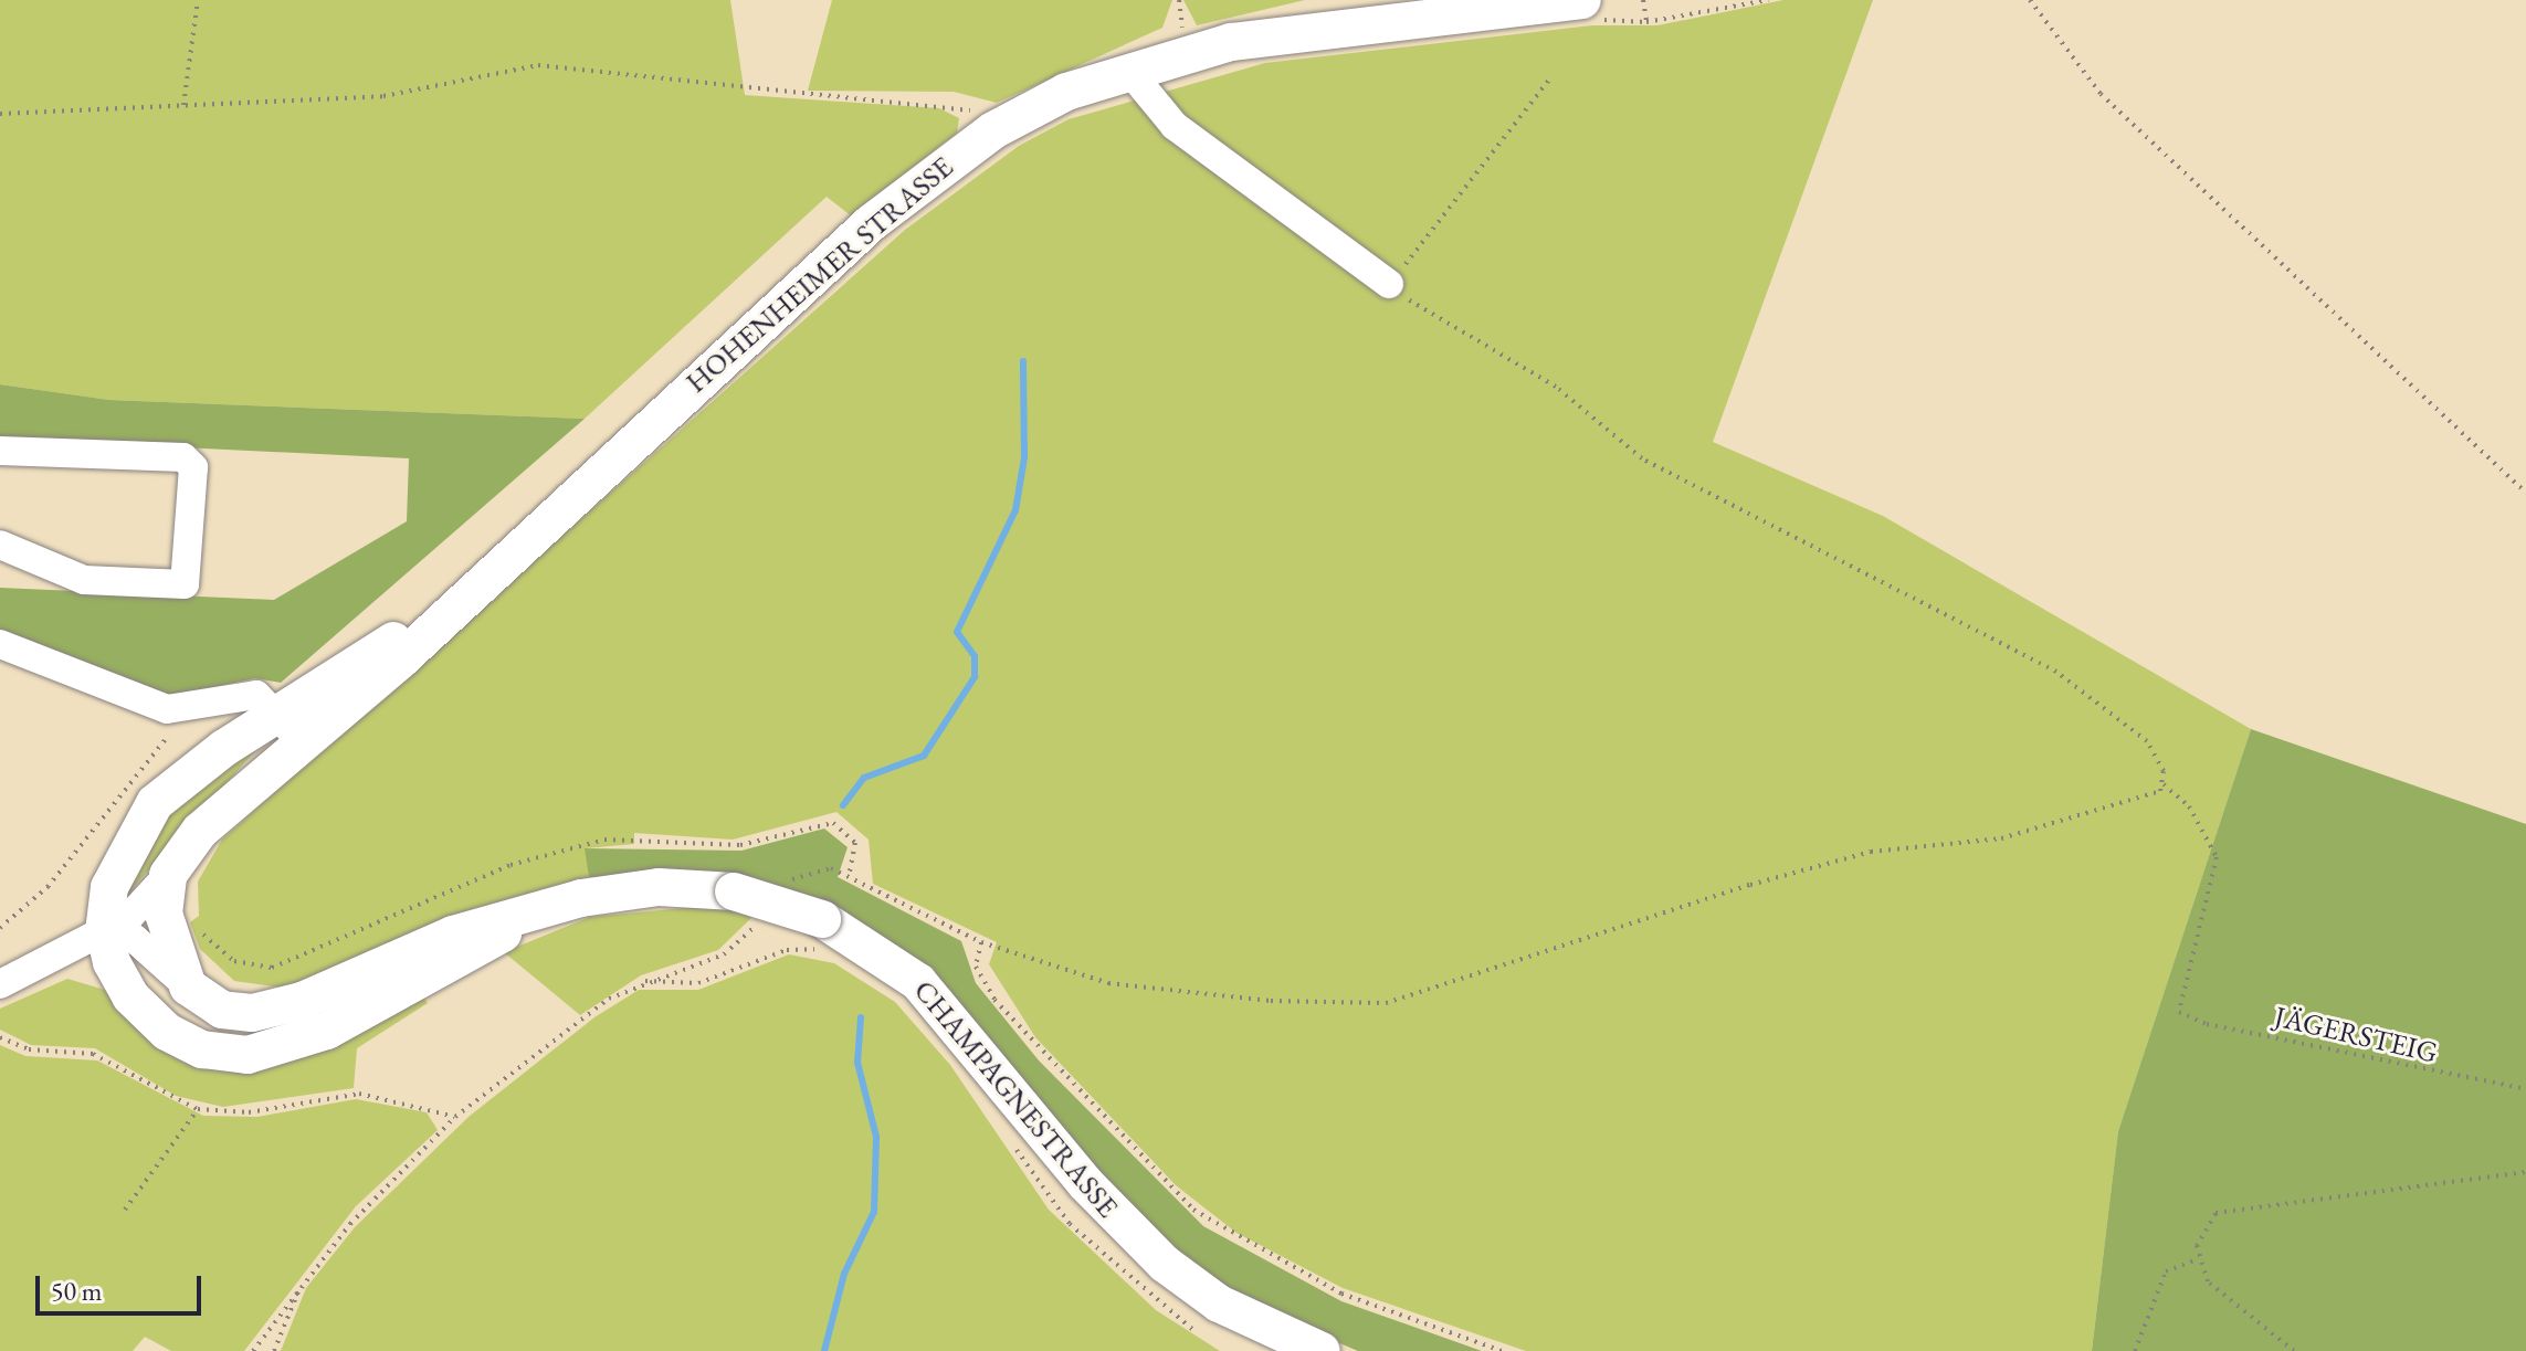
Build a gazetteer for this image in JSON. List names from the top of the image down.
{
  "streets": {
    "main road": ["HOHENHEIMER STRASSE", "CHAMPAGNESTRASSE"],
    "path": ["JÄGERSTEIG"]
  },
  "crossings": [
    ["HOHENHEIMER STRASSE", "CHAMPAGNESTRASSE"]
  ],
  "scale_bar": "50 m"
}
